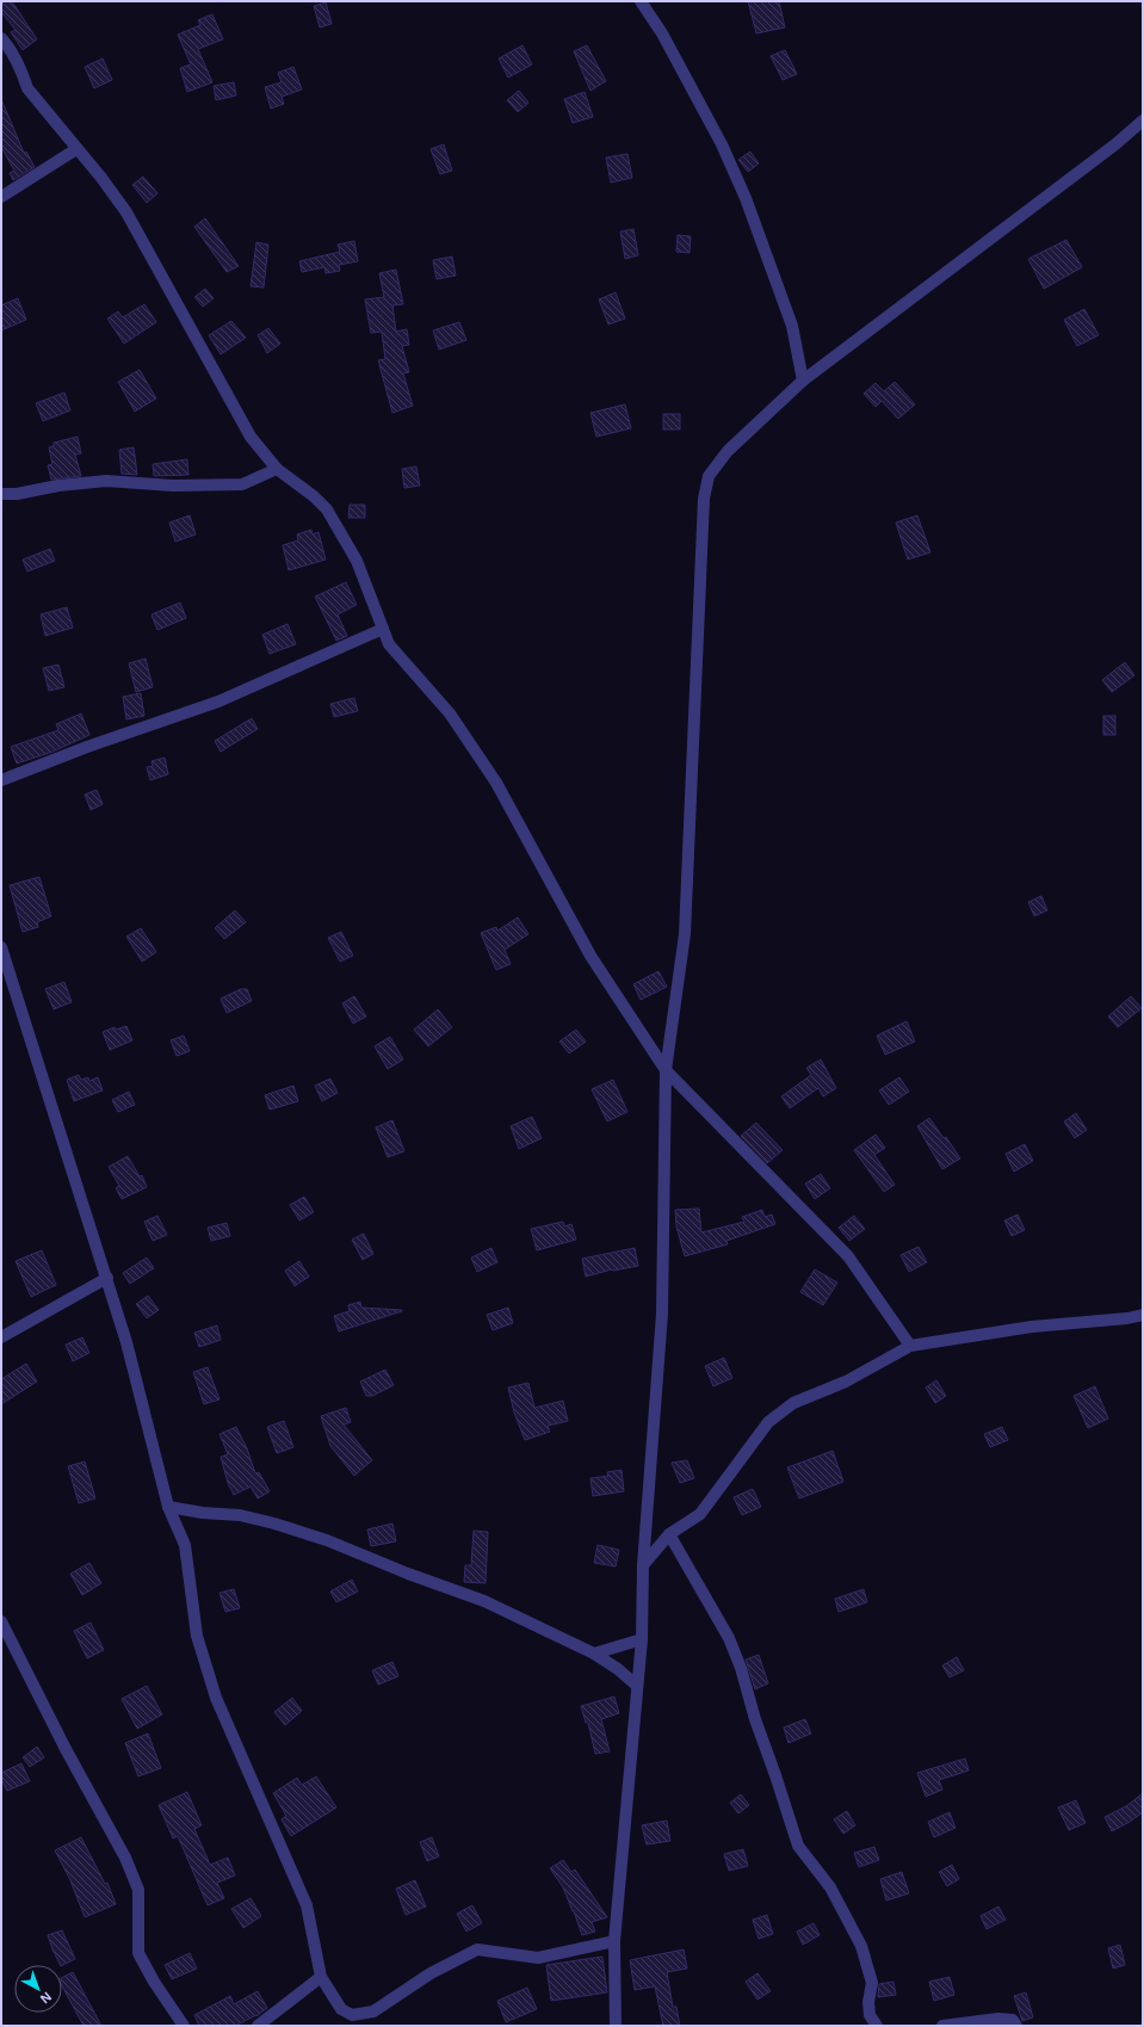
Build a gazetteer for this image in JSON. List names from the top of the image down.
{
  "north": "bottom right"
}
